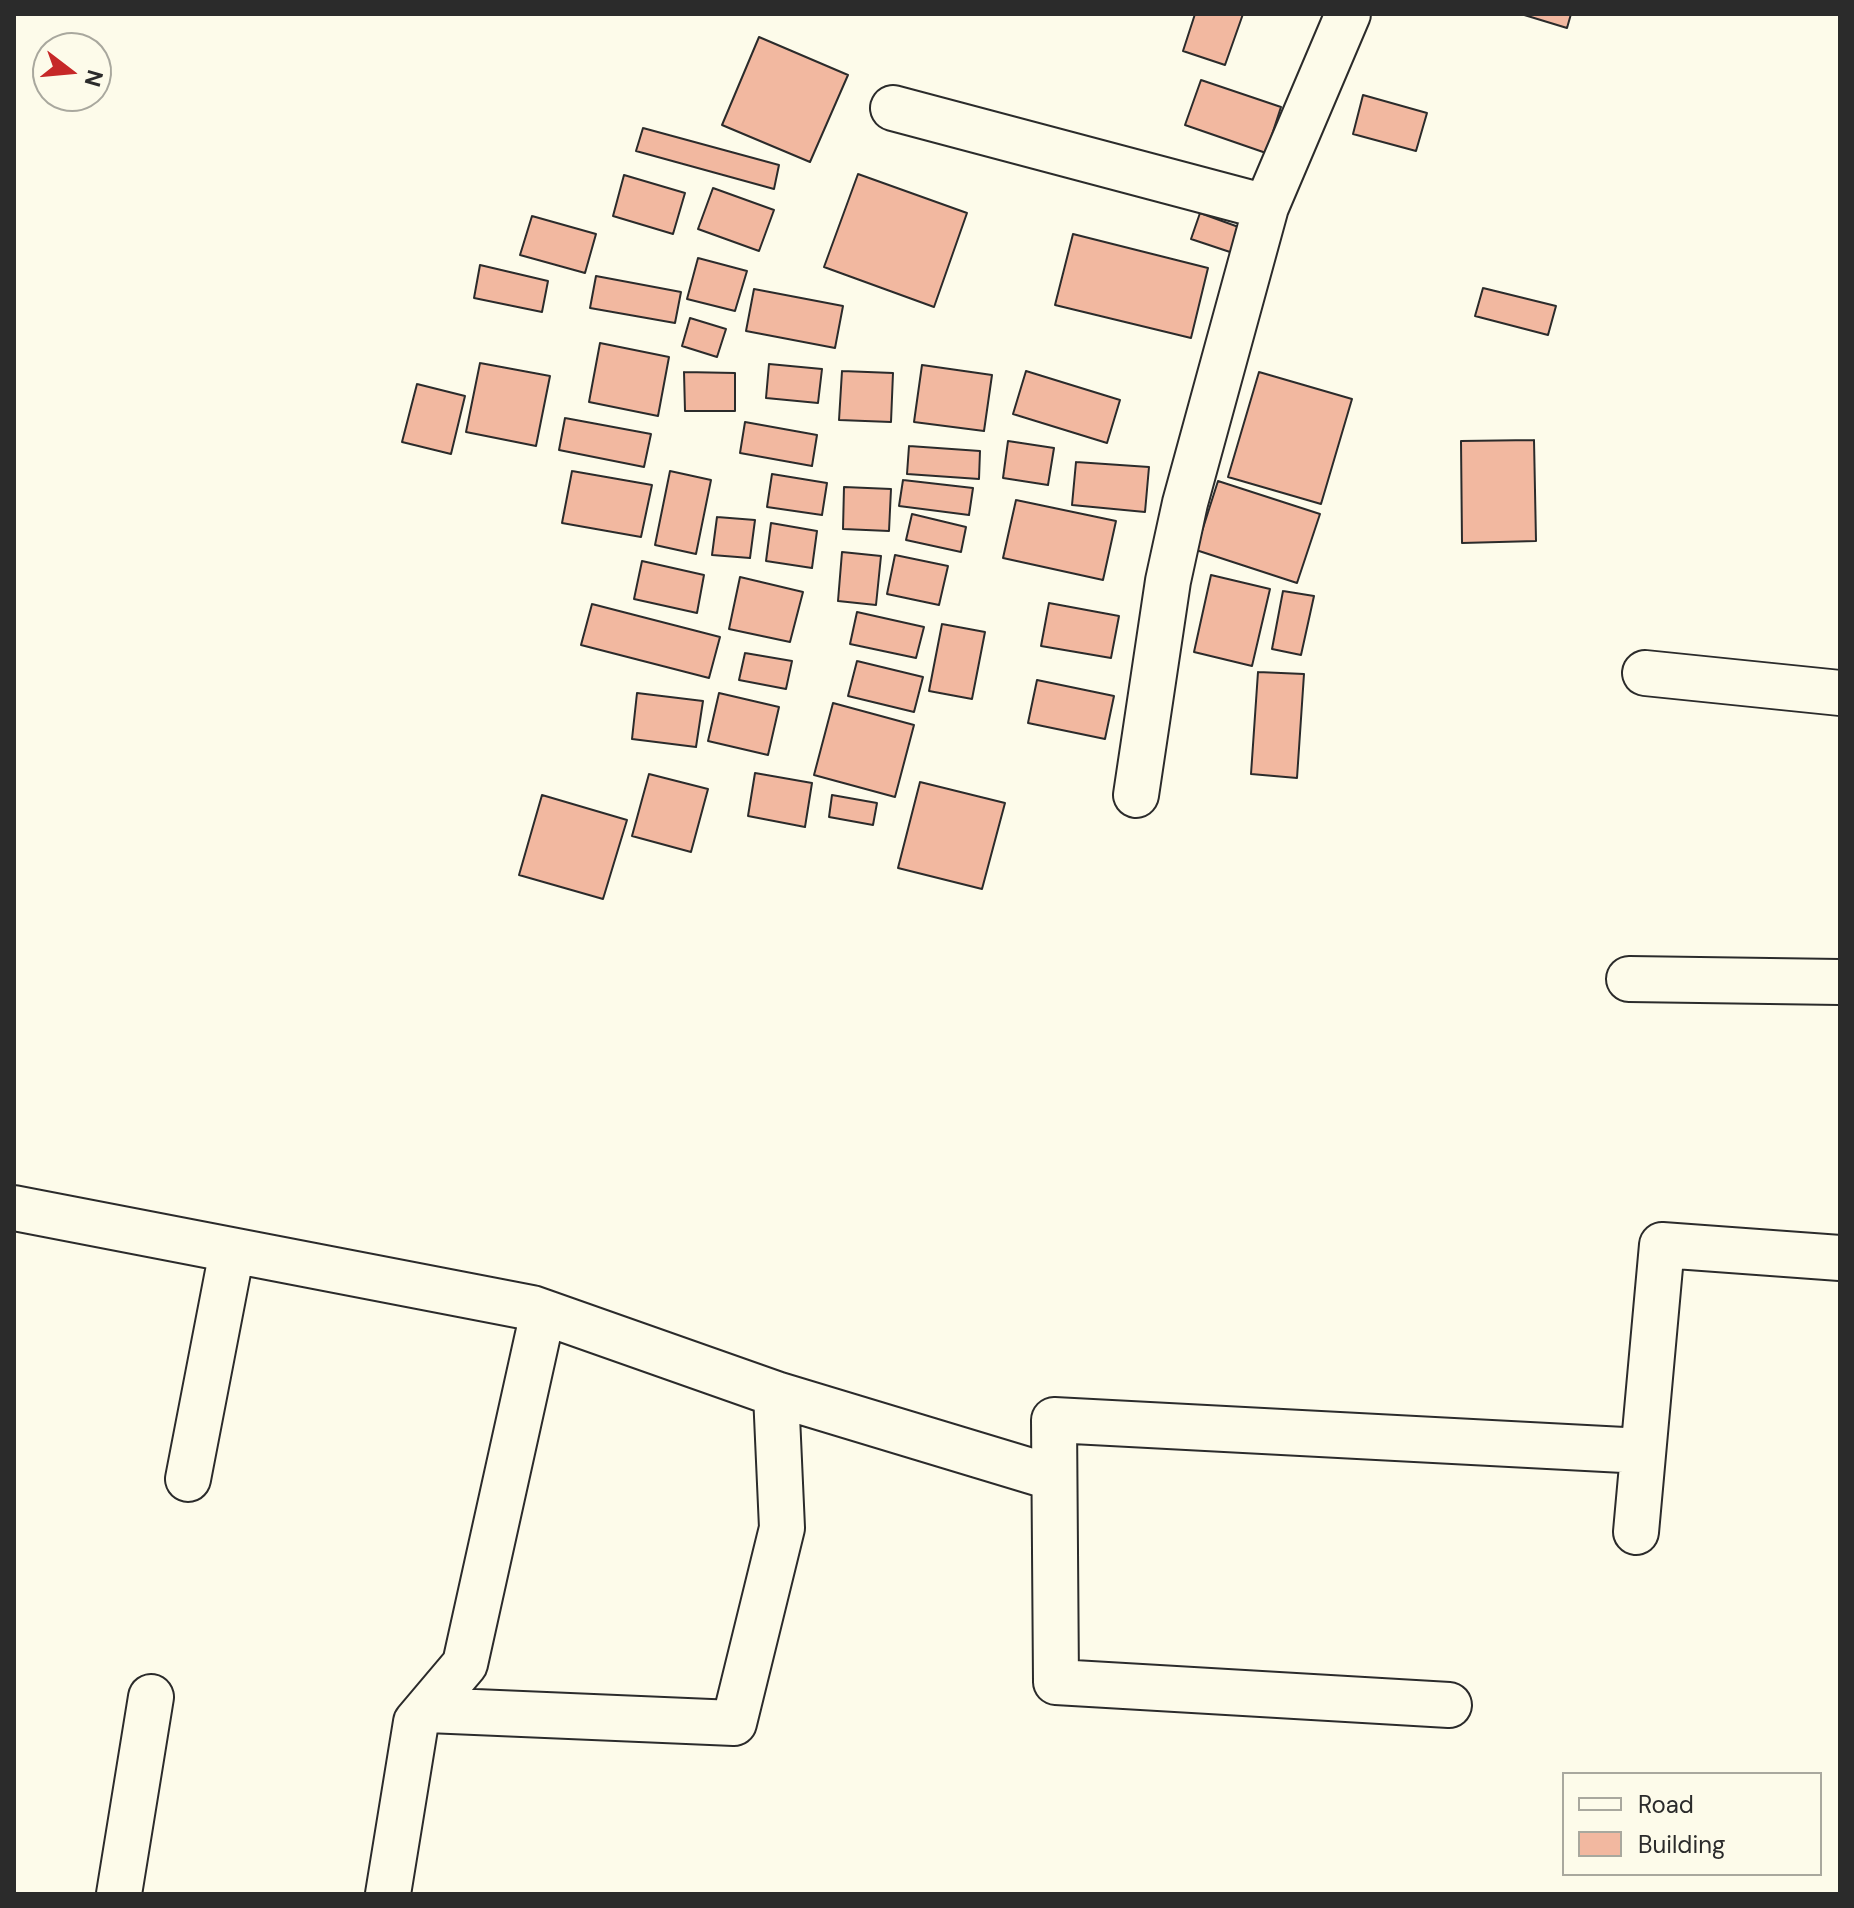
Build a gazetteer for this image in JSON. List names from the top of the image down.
{
  "legend": ["Road", "Building"],
  "north": "right"
}
